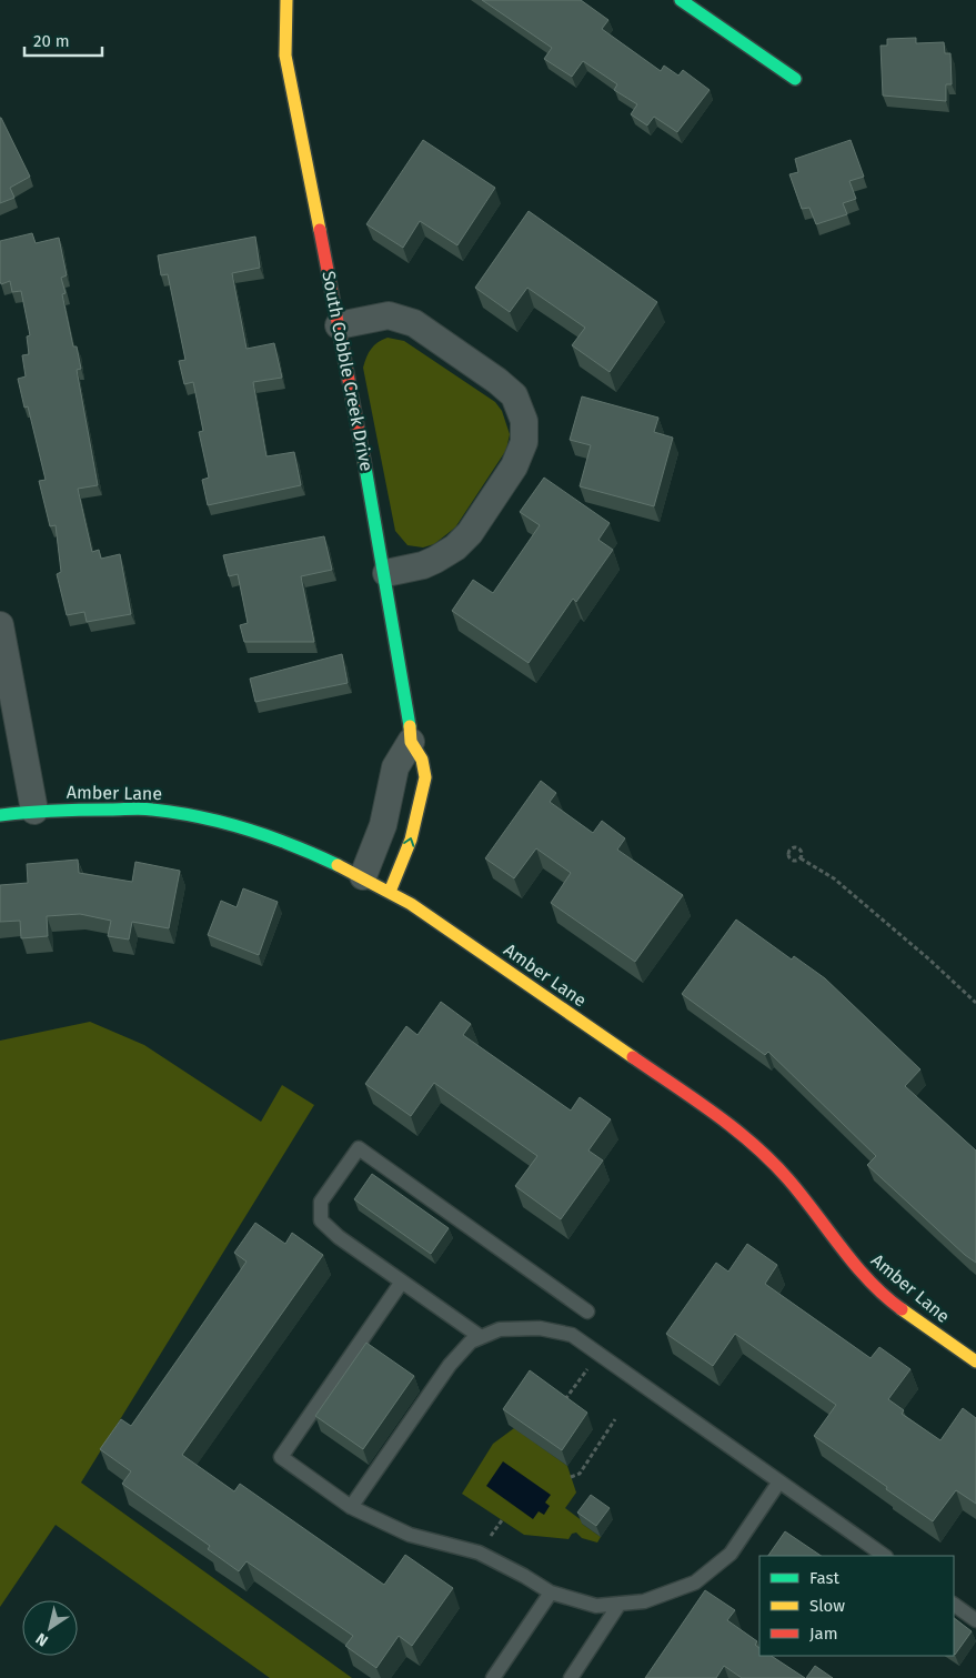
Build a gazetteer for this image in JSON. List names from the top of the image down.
{
  "streets": {
    "street": ["South Cobble Creek Drive", "Amber Lane"]
  },
  "crossings": [
    ["South Cobble Creek Drive", "Amber Lane"]
  ],
  "legend": ["Fast", "Slow", "Jam"],
  "scale_bar": "20 m",
  "north": "bottom left"
}
